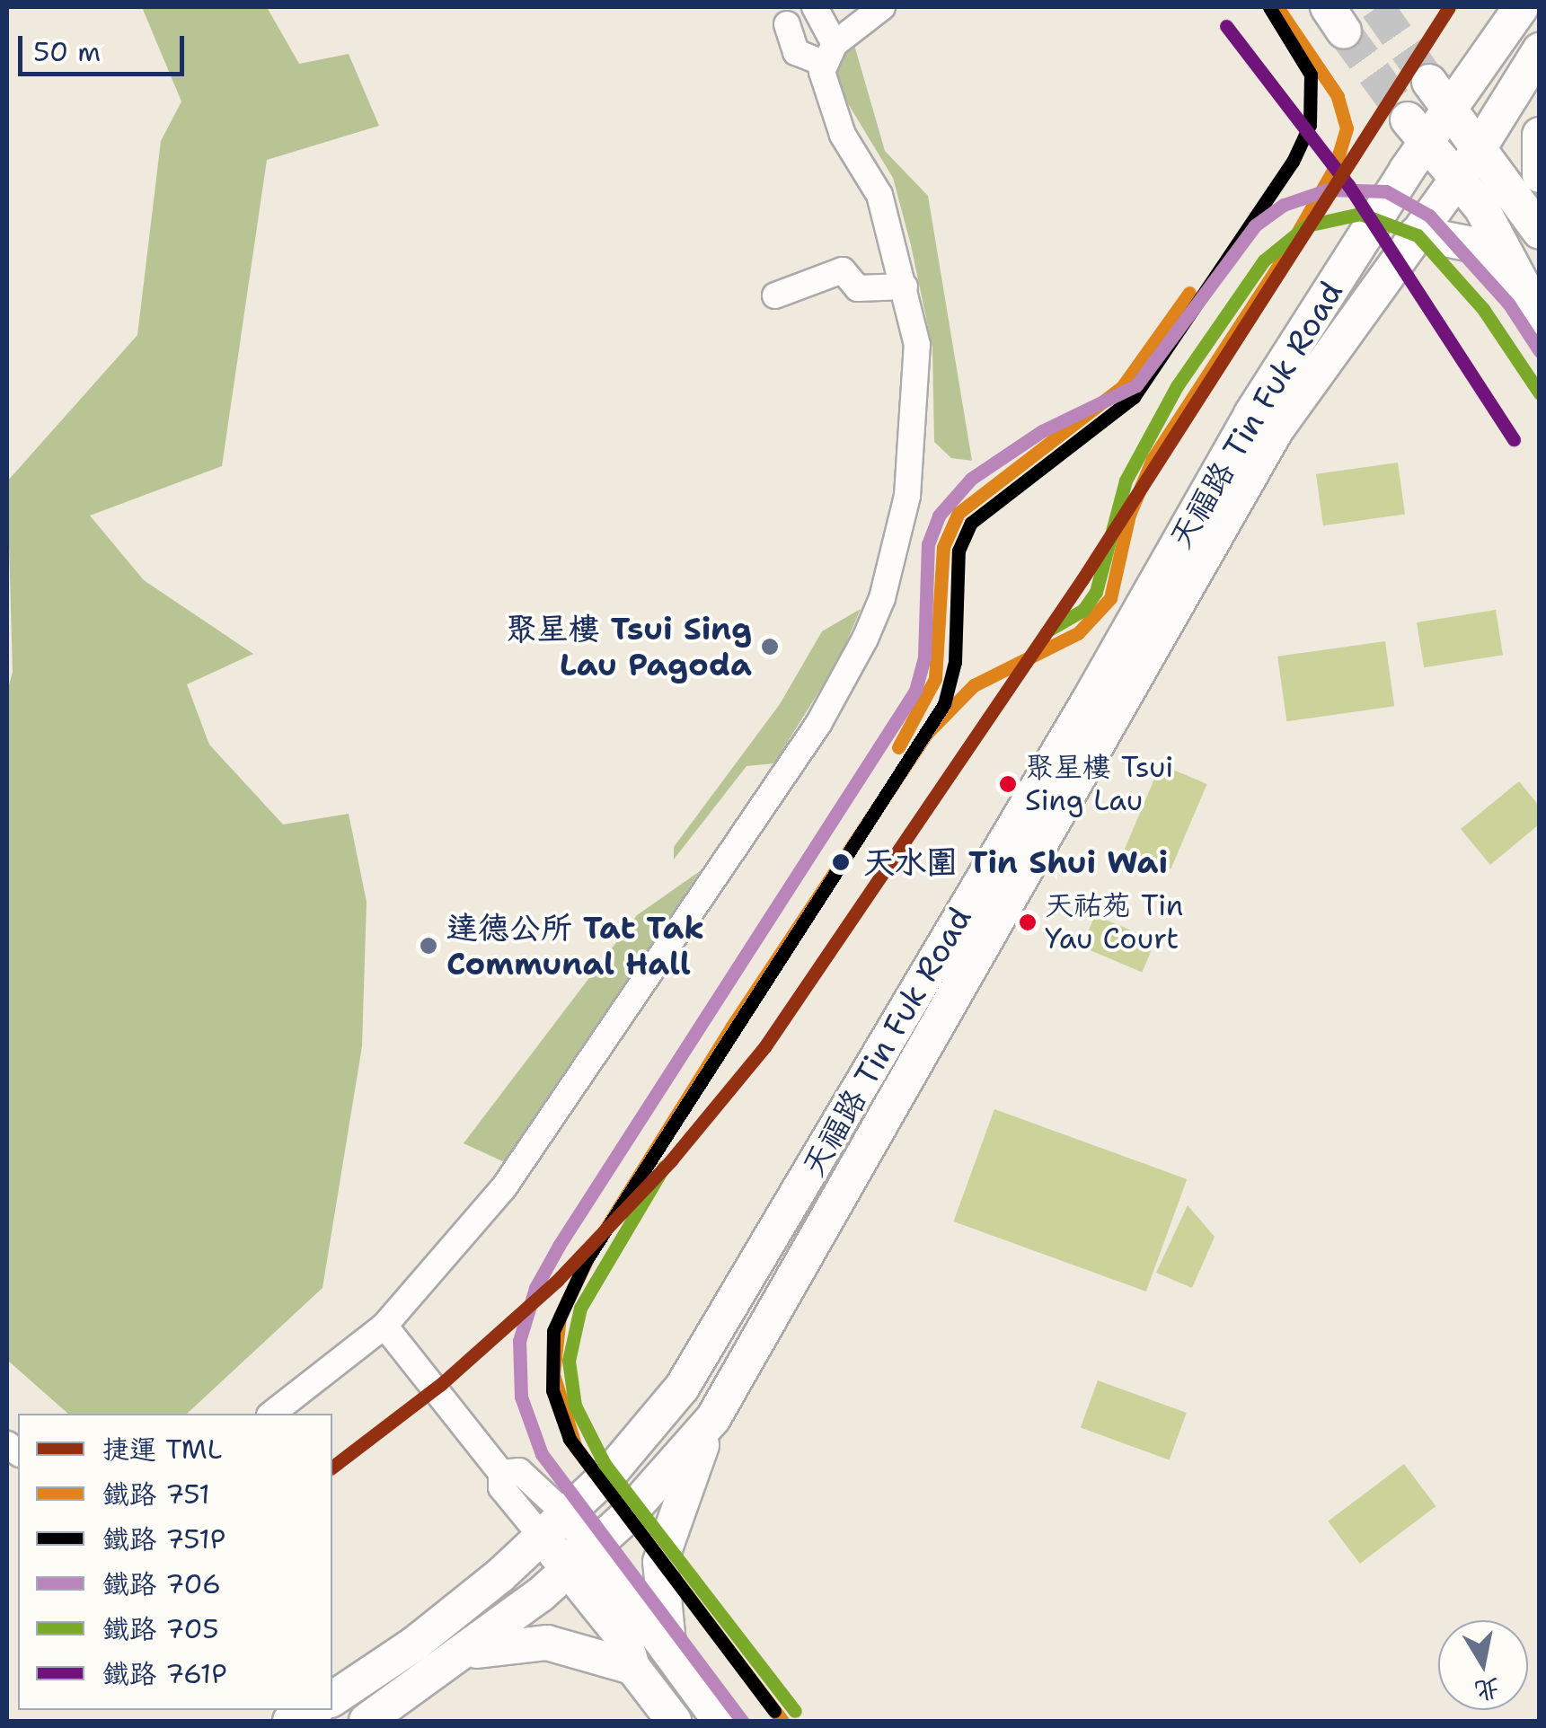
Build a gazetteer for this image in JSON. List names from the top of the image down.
{
  "streets": {
    "main road": ["天福路 Tin Fuk Road"]
  },
  "places": [
    "聚星樓 Tsui Sing Lau Pagoda",
    "聚星樓 Tsui Sing Lau",
    "天水圍 Tin Shui Wai",
    "天祐苑 Tin Yau Court",
    "達德公所 Tat Tak Communal Hall"
  ],
  "lines": [
    "metro line TML",
    "rail line 751",
    "rail line 751P",
    "rail line 761P",
    "rail line 706",
    "rail line 705"
  ],
  "legend": [
    "捷運 TML",
    "鐵路 751",
    "鐵路 751P",
    "鐵路 706",
    "鐵路 705",
    "鐵路 761P"
  ],
  "scale_bar": "50 m",
  "north": "bottom"
}
